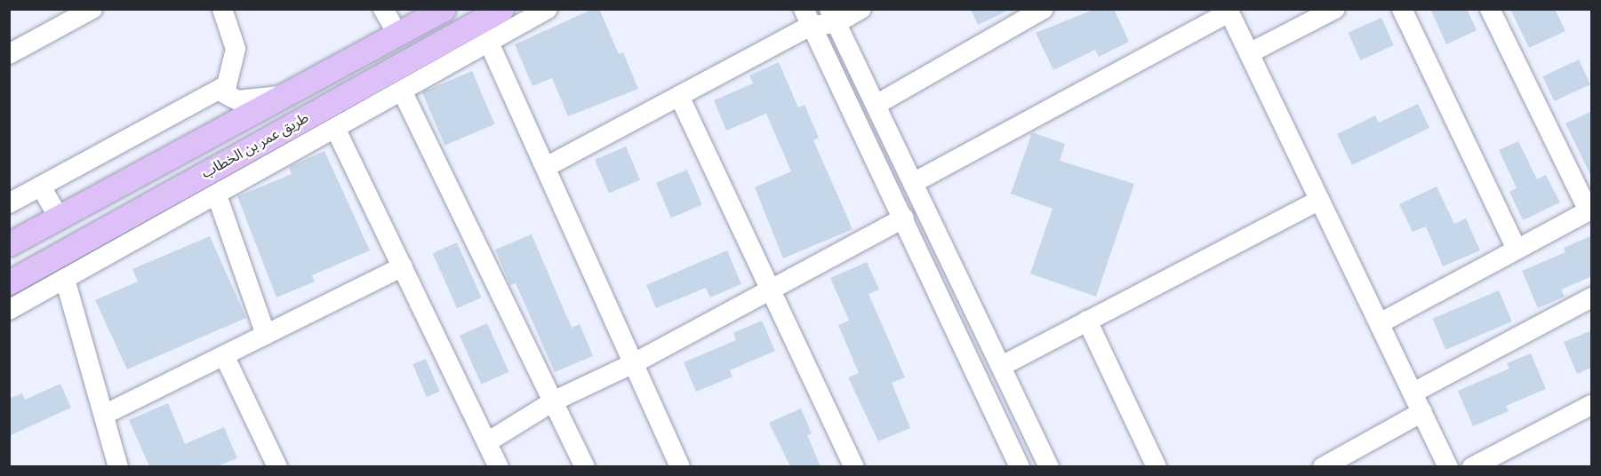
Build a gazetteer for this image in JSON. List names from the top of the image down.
{
  "streets": {
    "main road": ["طريق عمر بن الخطاب"]
  }
}
